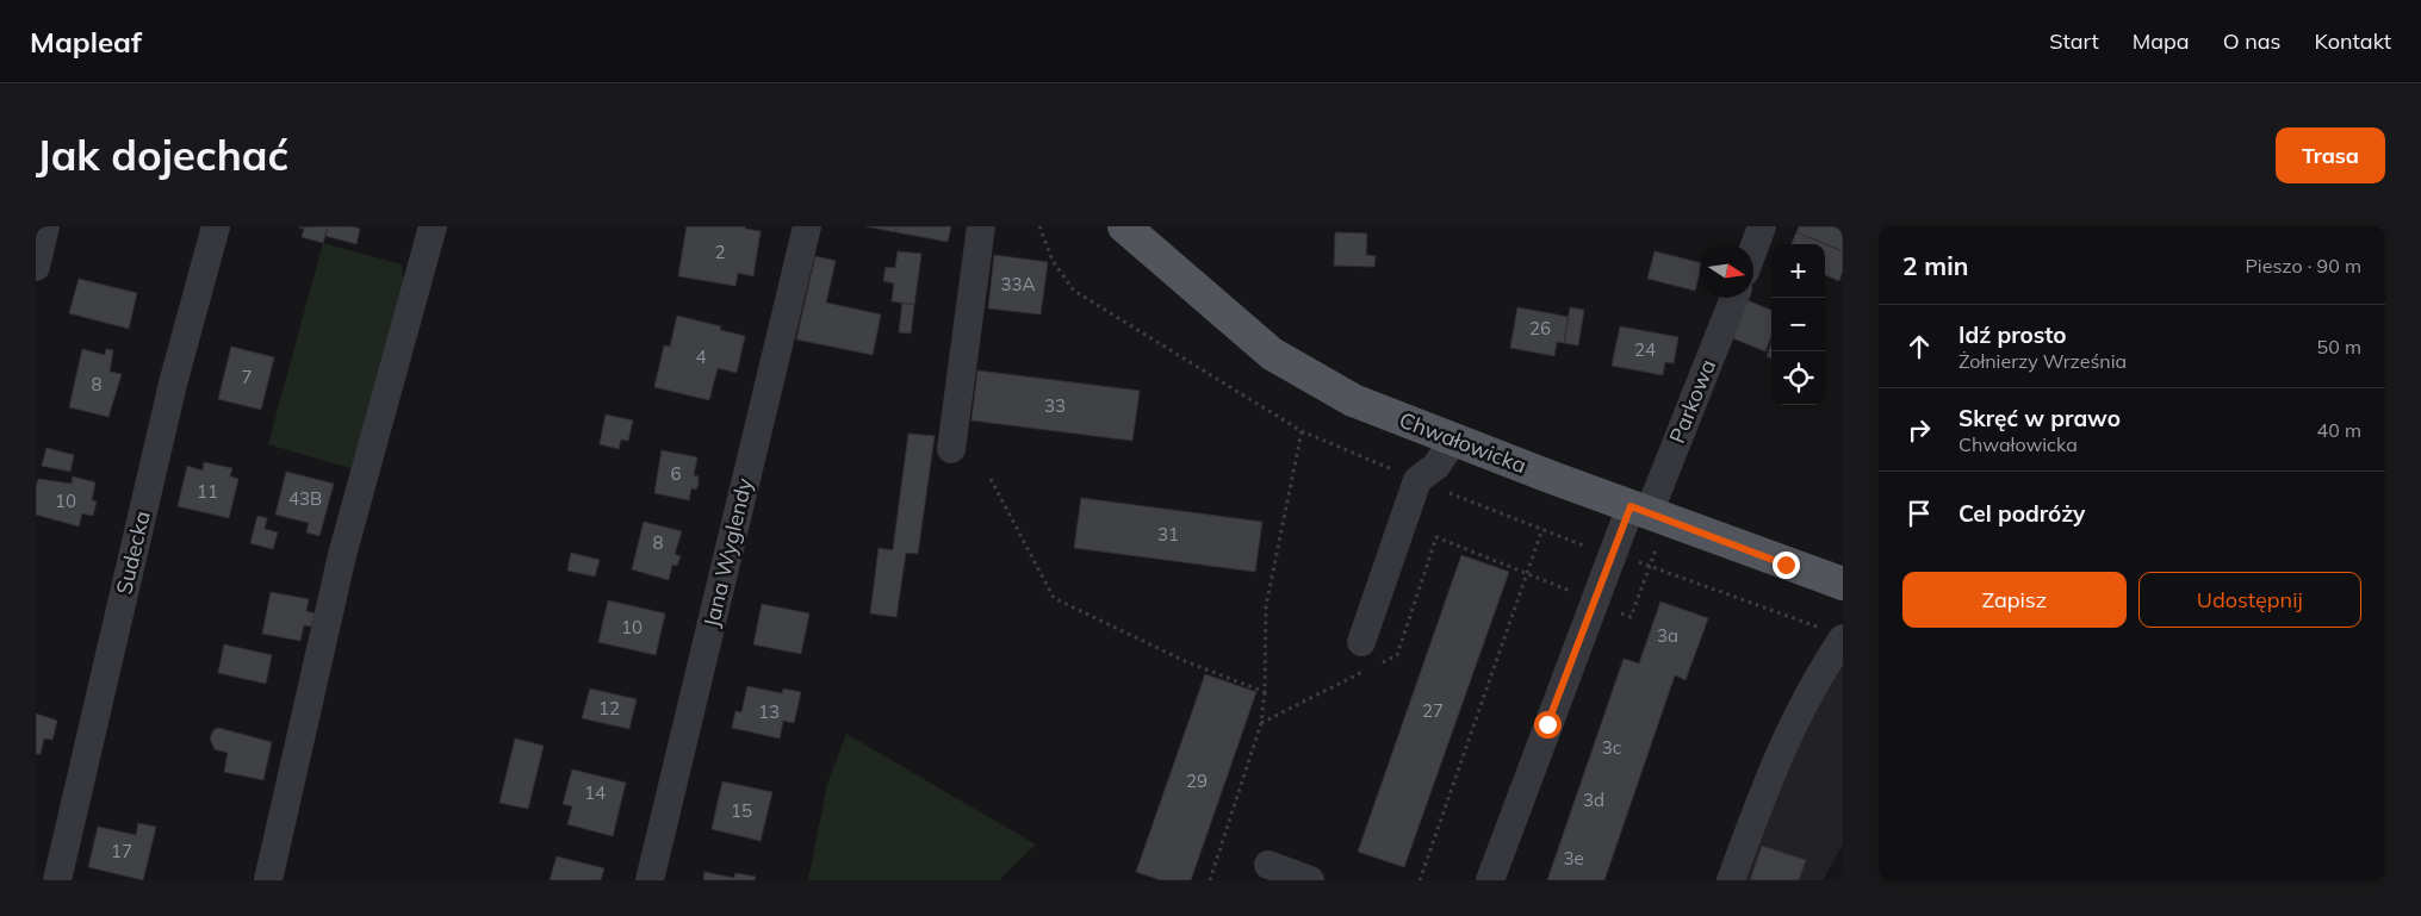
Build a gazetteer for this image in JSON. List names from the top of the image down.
{
  "streets": {
    "main road": ["Chwałowicka"],
    "street": ["Parkowa", "Sudecka", "Jana Wyglendy"]
  },
  "crossings": [
    ["Parkowa", "Chwałowicka"]
  ],
  "house_numbers": [
    "2",
    "33A",
    "26",
    "24",
    "4",
    "7",
    "8",
    "33",
    "6",
    "11",
    "43B",
    "10",
    "31",
    "8",
    "10",
    "3a",
    "12",
    "27",
    "13",
    "3c",
    "29",
    "14",
    "3d",
    "15",
    "17",
    "3e"
  ],
  "north": "right",
  "page": {
    "header": "Mapleaf",
    "nav": [
      "Start",
      "Mapa",
      "O nas",
      "Kontakt"
    ],
    "buttons": [
      "Trasa",
      ["Zapisz", "Udostępnij"]
    ],
    "title": "Jak dojechać",
    "heading": ["2 min", "Pieszo · 90 m"],
    "map_buttons": ["+", "−"],
    "list": [
      ["Idź prosto", "Żołnierzy Września", "50 m"],
      ["Skręć w prawo", "Chwałowicka", "40 m"],
      "Cel podróży"
    ]
  }
}
